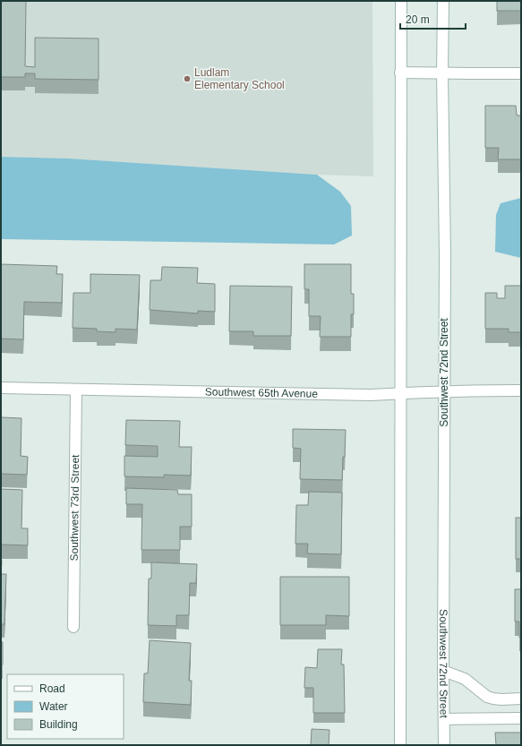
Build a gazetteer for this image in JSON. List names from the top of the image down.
{
  "streets": {
    "main road": ["Southwest 72nd Street", "Southwest 65th Avenue", "Southwest 73rd Street"]
  },
  "crossings": [
    ["Southwest 72nd Street", "Southwest 65th Avenue"],
    ["Southwest 65th Avenue", "Southwest 73rd Street"]
  ],
  "places": ["Ludlam Elementary School"],
  "legend": ["Road", "Water", "Building"],
  "scale_bar": "20 m"
}
